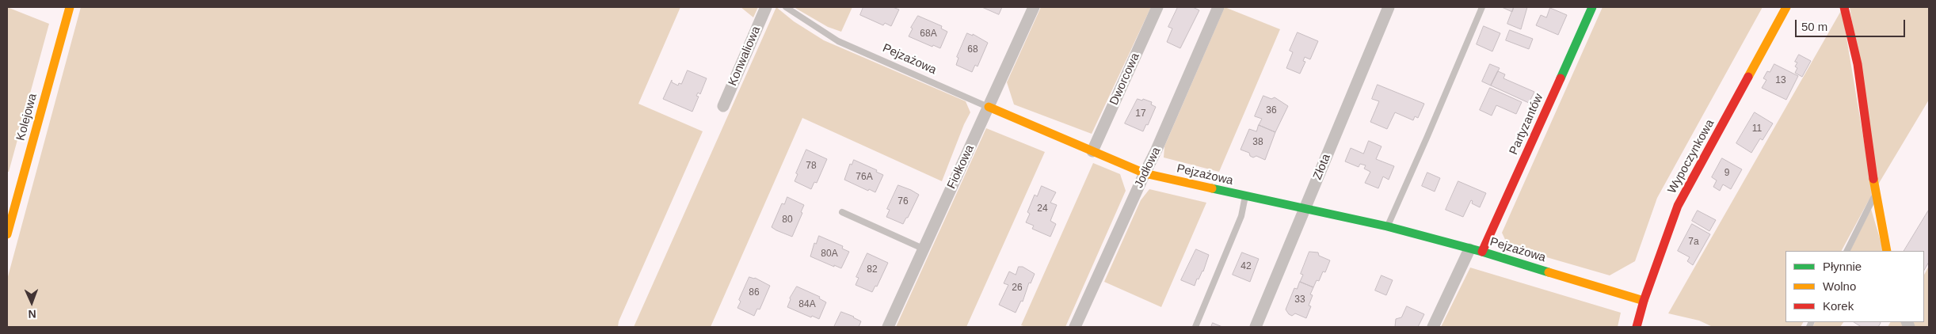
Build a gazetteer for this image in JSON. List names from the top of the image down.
{
  "streets": {
    "street": [
      "Konwaliowa",
      "Pejzażowa",
      "Dworcowa",
      "Kolejowa",
      "Partyzantów",
      "Wypoczynkowa",
      "Fiołkowa",
      "Złota",
      "Jodłowa"
    ]
  },
  "crossings": [
    ["Pejzażowa", "Dworcowa"],
    ["Pejzażowa", "Partyzantów"],
    ["Pejzażowa", "Wypoczynkowa"],
    ["Pejzażowa", "Fiołkowa"],
    ["Pejzażowa", "Złota"],
    ["Pejzażowa", "Jodłowa"]
  ],
  "house_numbers": [
    "68A",
    "68",
    "13",
    "36",
    "17",
    "11",
    "38",
    "78",
    "9",
    "76A",
    "76",
    "24",
    "80",
    "7a",
    "80A",
    "42",
    "82",
    "26",
    "86",
    "33",
    "84A"
  ],
  "legend": ["Płynnie", "Wolno", "Korek"],
  "scale_bar": "50 m",
  "north": "bottom"
}
